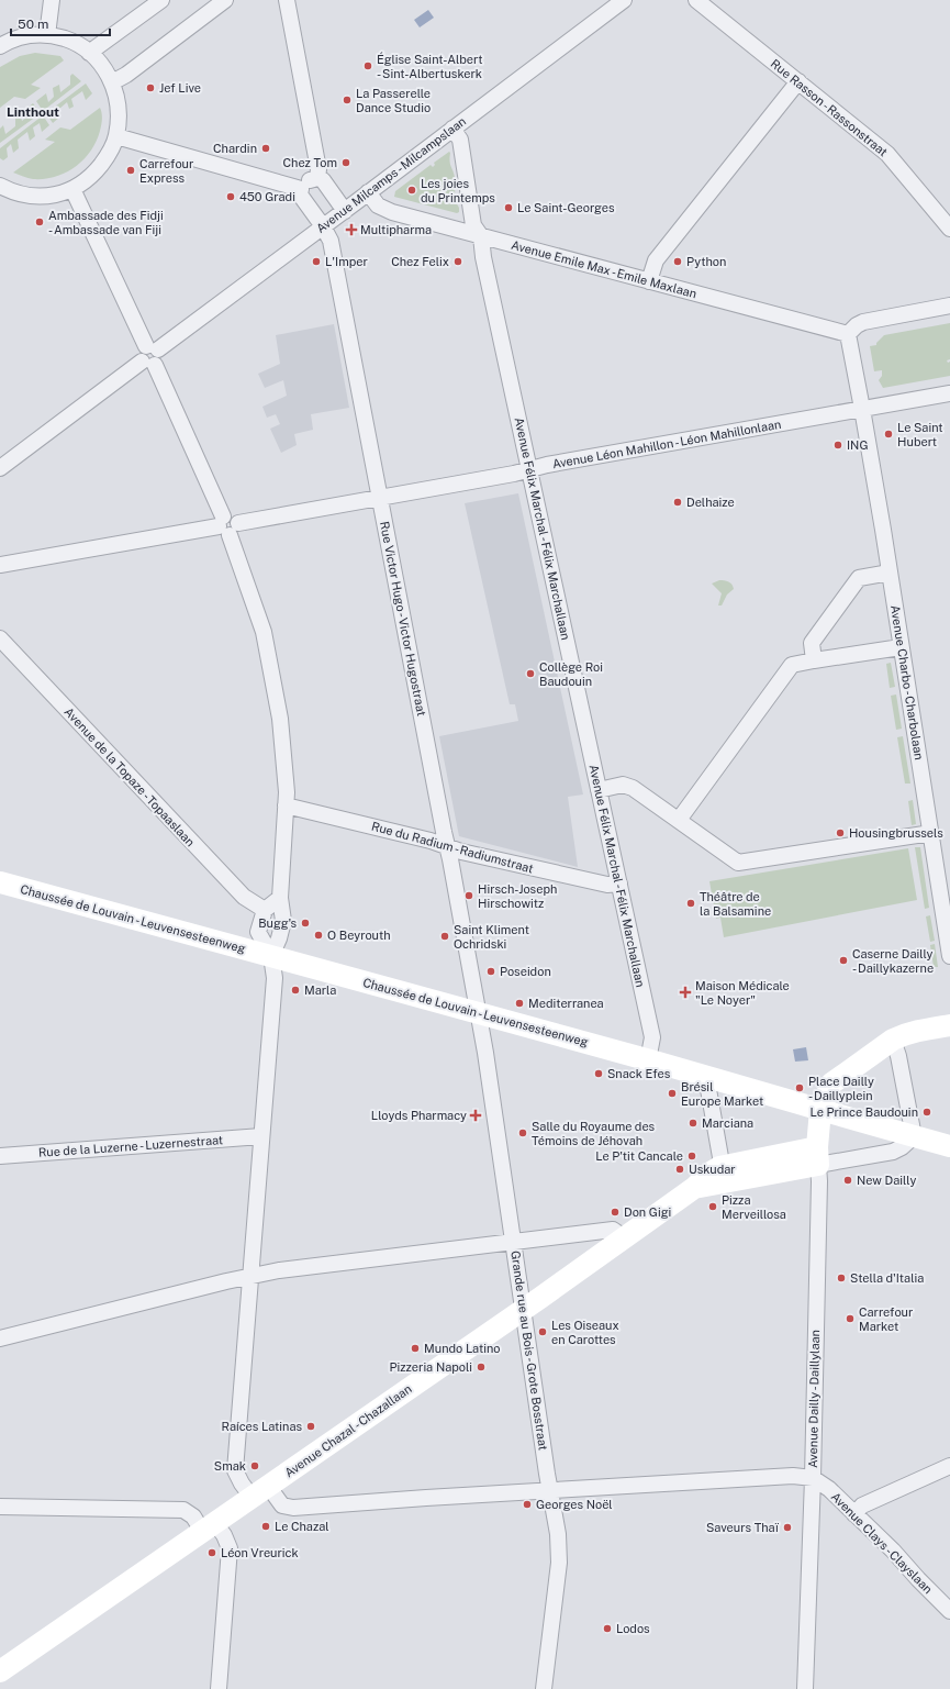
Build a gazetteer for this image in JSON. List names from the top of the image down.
{
  "streets": {
    "street": [
      "Rue Rasson - Rassonstraat",
      "Avenue Milcamps - Milcampslaan",
      "Avenue Emile Max - Emile Maxlaan",
      "Avenue Léon Mahillon - Léon Mahillonlaan",
      "Avenue Félix Marchal - Félix Marchallaan",
      "Rue Victor Hugo - Victor Hugostraat",
      "Avenue Charbo - Charbolaan",
      "Avenue de la Topaze - Topaaslaan",
      "Rue du Radium - Radiumstraat",
      "Chaussée de Louvain - Leuvensesteenweg",
      "Rue de la Luzerne - Luzernestraat",
      "Grande rue au Bois - Grote Bosstraat",
      "Avenue Dailly - Daillylaan",
      "Avenue Chazal - Chazallaan",
      "Avenue Clays - Clayslaan"
    ]
  },
  "crossings": [
    ["Avenue Milcamps - Milcampslaan", "Avenue Emile Max - Emile Maxlaan"],
    ["Avenue Milcamps - Milcampslaan", "Avenue Félix Marchal - Félix Marchallaan"],
    ["Avenue Milcamps - Milcampslaan", "Rue Victor Hugo - Victor Hugostraat"],
    ["Avenue Emile Max - Emile Maxlaan", "Avenue Félix Marchal - Félix Marchallaan"],
    ["Avenue Emile Max - Emile Maxlaan", "Avenue Charbo - Charbolaan"],
    ["Avenue Léon Mahillon - Léon Mahillonlaan", "Avenue Félix Marchal - Félix Marchallaan"],
    ["Avenue Léon Mahillon - Léon Mahillonlaan", "Rue Victor Hugo - Victor Hugostraat"],
    ["Avenue Léon Mahillon - Léon Mahillonlaan", "Avenue Charbo - Charbolaan"],
    ["Avenue Félix Marchal - Félix Marchallaan", "Rue du Radium - Radiumstraat"],
    ["Avenue Félix Marchal - Félix Marchallaan", "Chaussée de Louvain - Leuvensesteenweg"],
    ["Rue Victor Hugo - Victor Hugostraat", "Rue du Radium - Radiumstraat"],
    ["Rue Victor Hugo - Victor Hugostraat", "Chaussée de Louvain - Leuvensesteenweg"],
    ["Rue Victor Hugo - Victor Hugostraat", "Grande rue au Bois - Grote Bosstraat"],
    ["Chaussée de Louvain - Leuvensesteenweg", "Grande rue au Bois - Grote Bosstraat"],
    ["Chaussée de Louvain - Leuvensesteenweg", "Avenue Dailly - Daillylaan"],
    ["Grande rue au Bois - Grote Bosstraat", "Avenue Chazal - Chazallaan"],
    ["Avenue Dailly - Daillylaan", "Avenue Clays - Clayslaan"]
  ],
  "districts": ["Linthout"],
  "places": {
    "other": [
      "Église Saint-Albert - Sint-Albertuskerk",
      "Jef Live",
      "La Passerelle Dance Studio",
      "Chardin",
      "Chez Tom",
      "Carrefour Express",
      "Les joies du Printemps",
      "450 Gradi",
      "Le Saint-Georges",
      "Ambassade des Fidji - Ambassade van Fiji",
      "L'Imper",
      "Chez Felix",
      "Python",
      "Le Saint Hubert",
      "ING",
      "Delhaize",
      "Collège Roi Baudouin",
      "Housingbrussels",
      "Hirsch-Joseph Hirschowitz",
      "Théâtre de la Balsamine",
      "Bugg's",
      "O Beyrouth",
      "Saint Kliment Ochridski",
      "Caserne Dailly - Daillykazerne",
      "Poseidon",
      "Marla",
      "Mediterranea",
      "Snack Efes",
      "Place Dailly - Daillyplein",
      "Brésil Europe Market",
      "Le Prince Baudouin",
      "Marciana",
      "Salle du Royaume des Témoins de Jéhovah",
      "Le P'tit Cancale",
      "Uskudar",
      "New Dailly",
      "Pizza Merveillosa",
      "Don Gigi",
      "Stella d'Italia",
      "Carrefour Market",
      "Les Oiseaux en Carottes",
      "Mundo Latino",
      "Pizzeria Napoli",
      "Raíces Latinas",
      "Smak",
      "Georges Noël",
      "Le Chazal",
      "Saveurs Thaï",
      "Léon Vreurick",
      "Lodos"
    ],
    "health": ["Multipharma", "Maison Médicale \"Le Noyer\"", "Lloyds Pharmacy"]
  },
  "scale_bar": "50 m"
}
